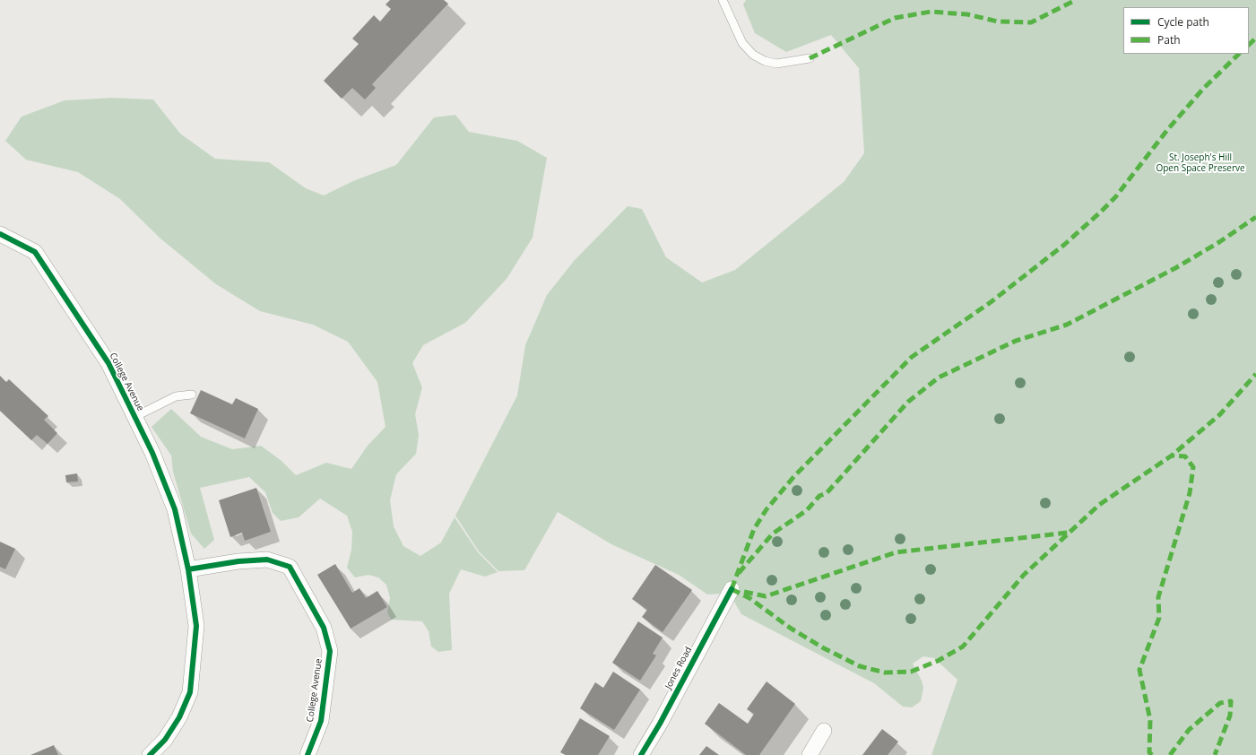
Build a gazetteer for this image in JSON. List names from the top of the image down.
{
  "streets": {
    "street": ["College Avenue", "Jones Road"]
  },
  "parks": ["St. Joseph's Hill Open Space Preserve"],
  "legend": ["Cycle path", "Path"]
}
